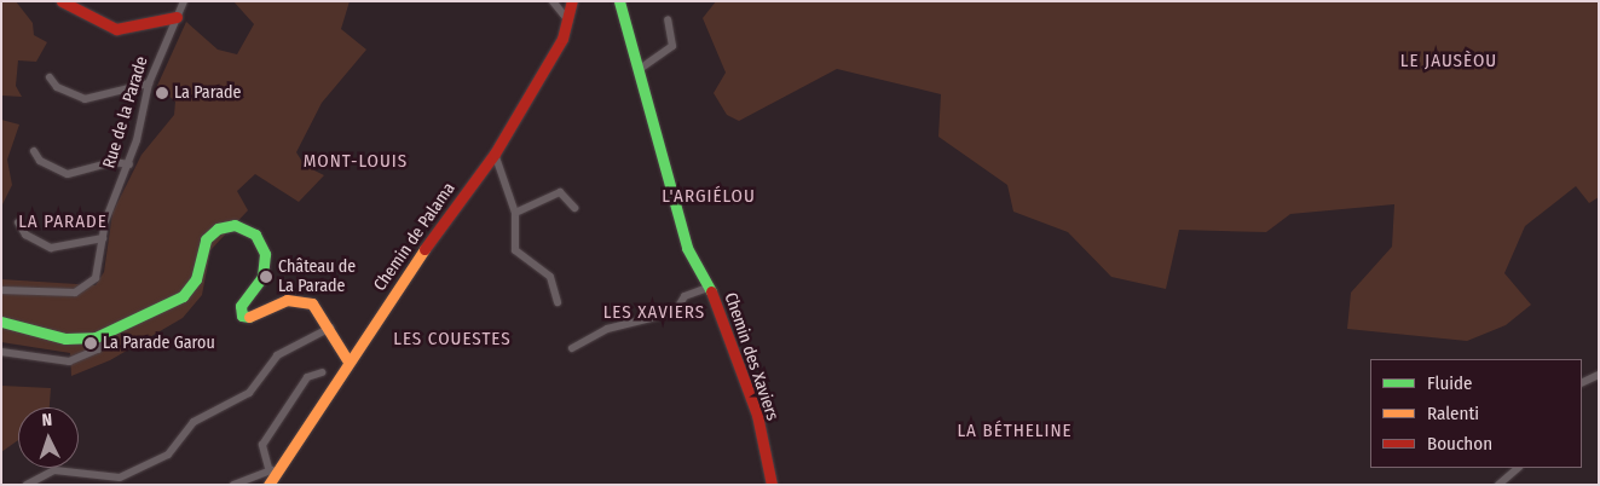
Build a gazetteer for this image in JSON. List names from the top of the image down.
{
  "streets": {
    "street": ["Rue de la Parade", "Chemin de Palama", "Chemin des Xaviers"]
  },
  "districts": [
    "LE JAUSÈOU",
    "MONT-LOUIS",
    "L'ARGIÉLOU",
    "LA PARADE",
    "LES XAVIERS",
    "LES COUESTES",
    "LA BÉTHELINE"
  ],
  "places": ["La Parade", "Château de La Parade", "La Parade Garou"],
  "legend": ["Fluide", "Ralenti", "Bouchon"],
  "north": "top"
}
